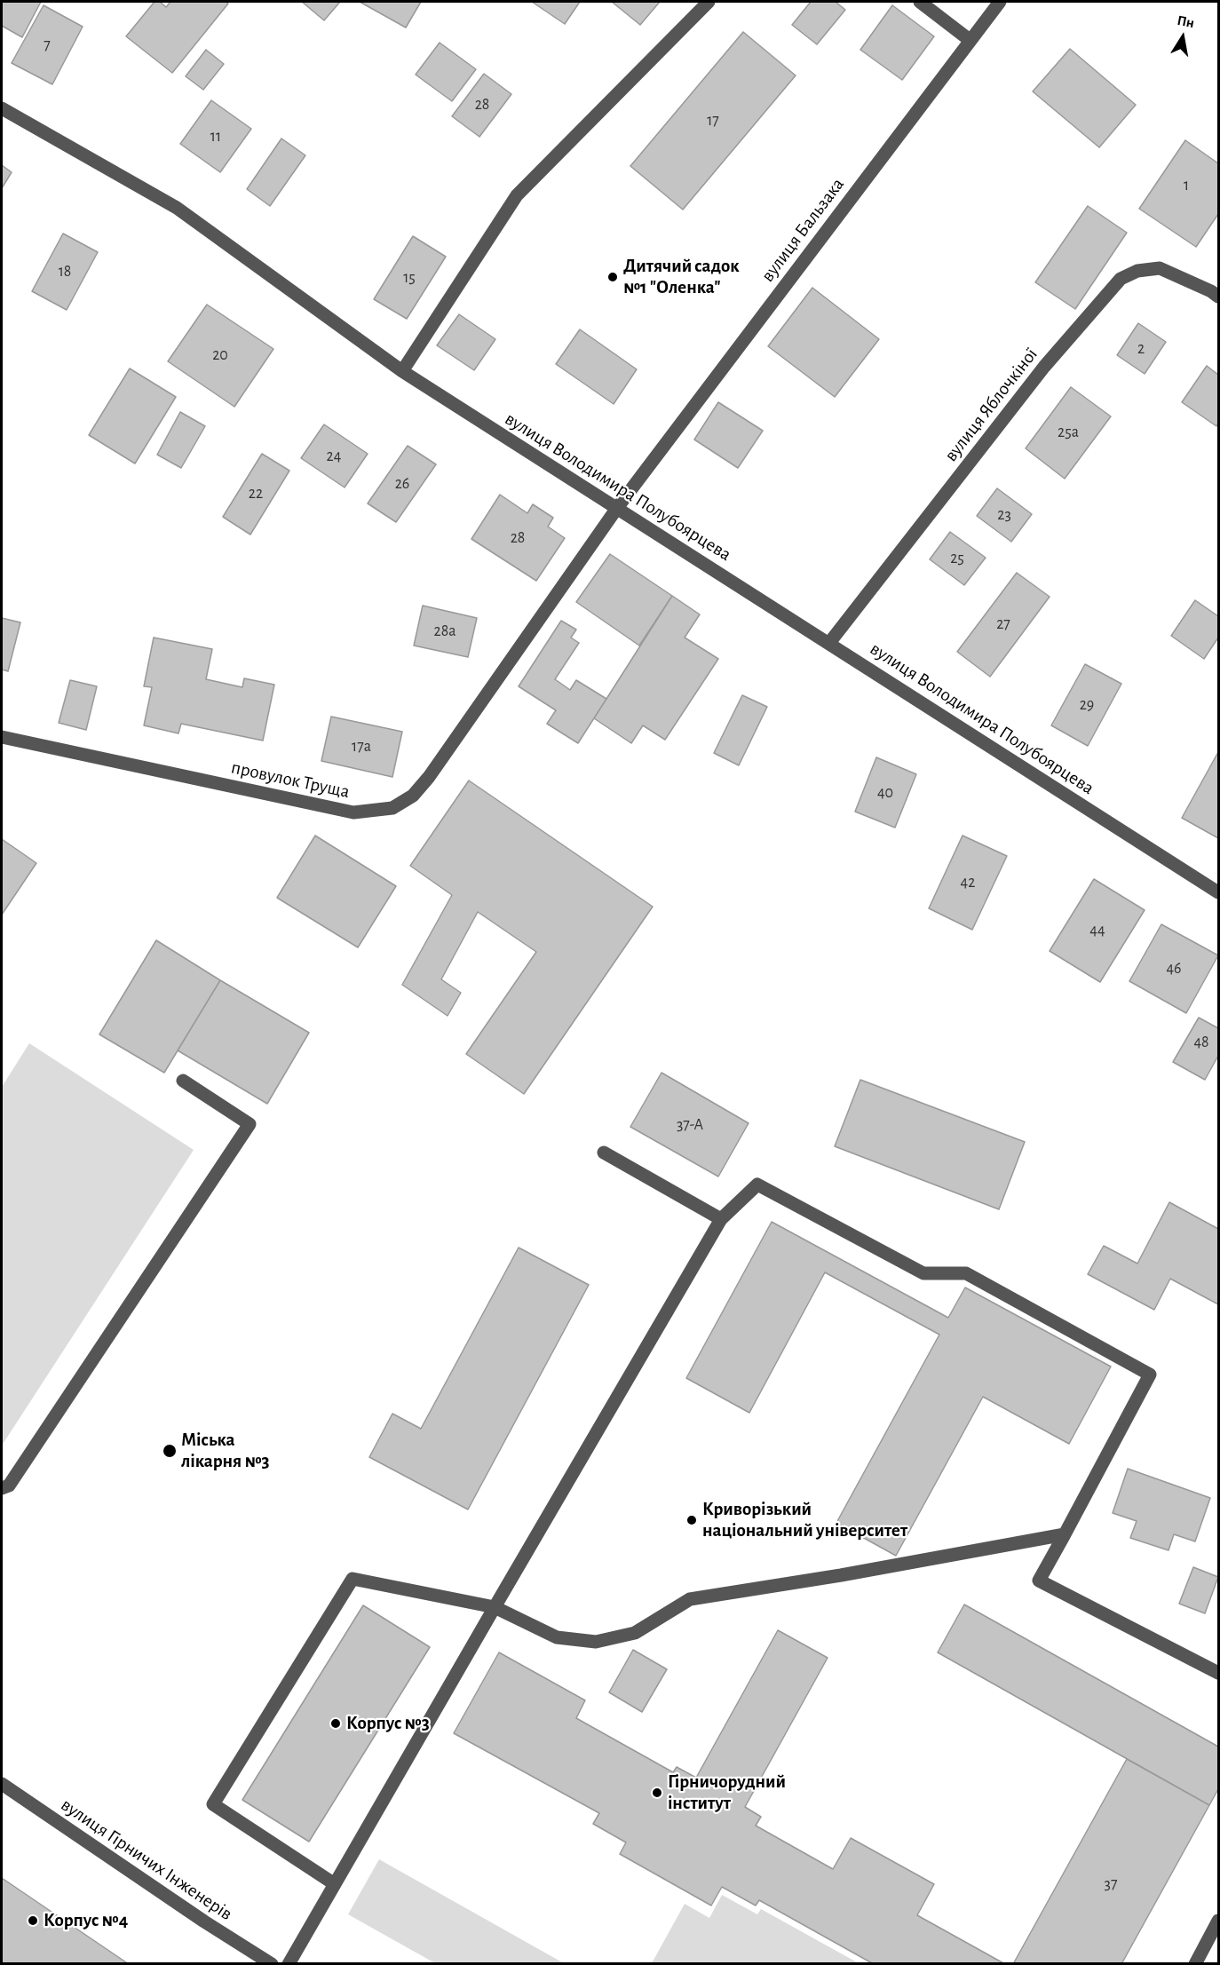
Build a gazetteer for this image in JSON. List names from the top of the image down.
{
  "streets": {
    "street": [
      "вулиця Бальзака",
      "вулиця Яблочкіної",
      "вулиця Володимира Полубоярцева",
      "провулок Труща",
      "вулиця Гірничих Інженерів"
    ]
  },
  "crossings": [
    ["вулиця Бальзака", "вулиця Володимира Полубоярцева"],
    ["вулиця Бальзака", "провулок Труща"],
    ["вулиця Яблочкіної", "вулиця Володимира Полубоярцева"],
    ["вулиця Володимира Полубоярцева", "провулок Труща"]
  ],
  "places": [
    "Дитячий садок №1 \"Оленка\"",
    "Міська лікарня №3",
    "Криворізький національний університет",
    "Корпус №3",
    "Гірничорудний інститут",
    "Корпус №4"
  ],
  "house_numbers": [
    "7",
    "28",
    "17",
    "11",
    "1",
    "18",
    "15",
    "2",
    "20",
    "25а",
    "24",
    "26",
    "22",
    "23",
    "28",
    "25",
    "27",
    "28а",
    "29",
    "17а",
    "40",
    "42",
    "44",
    "46",
    "48",
    "37-А",
    "37"
  ],
  "north": "top"
}
